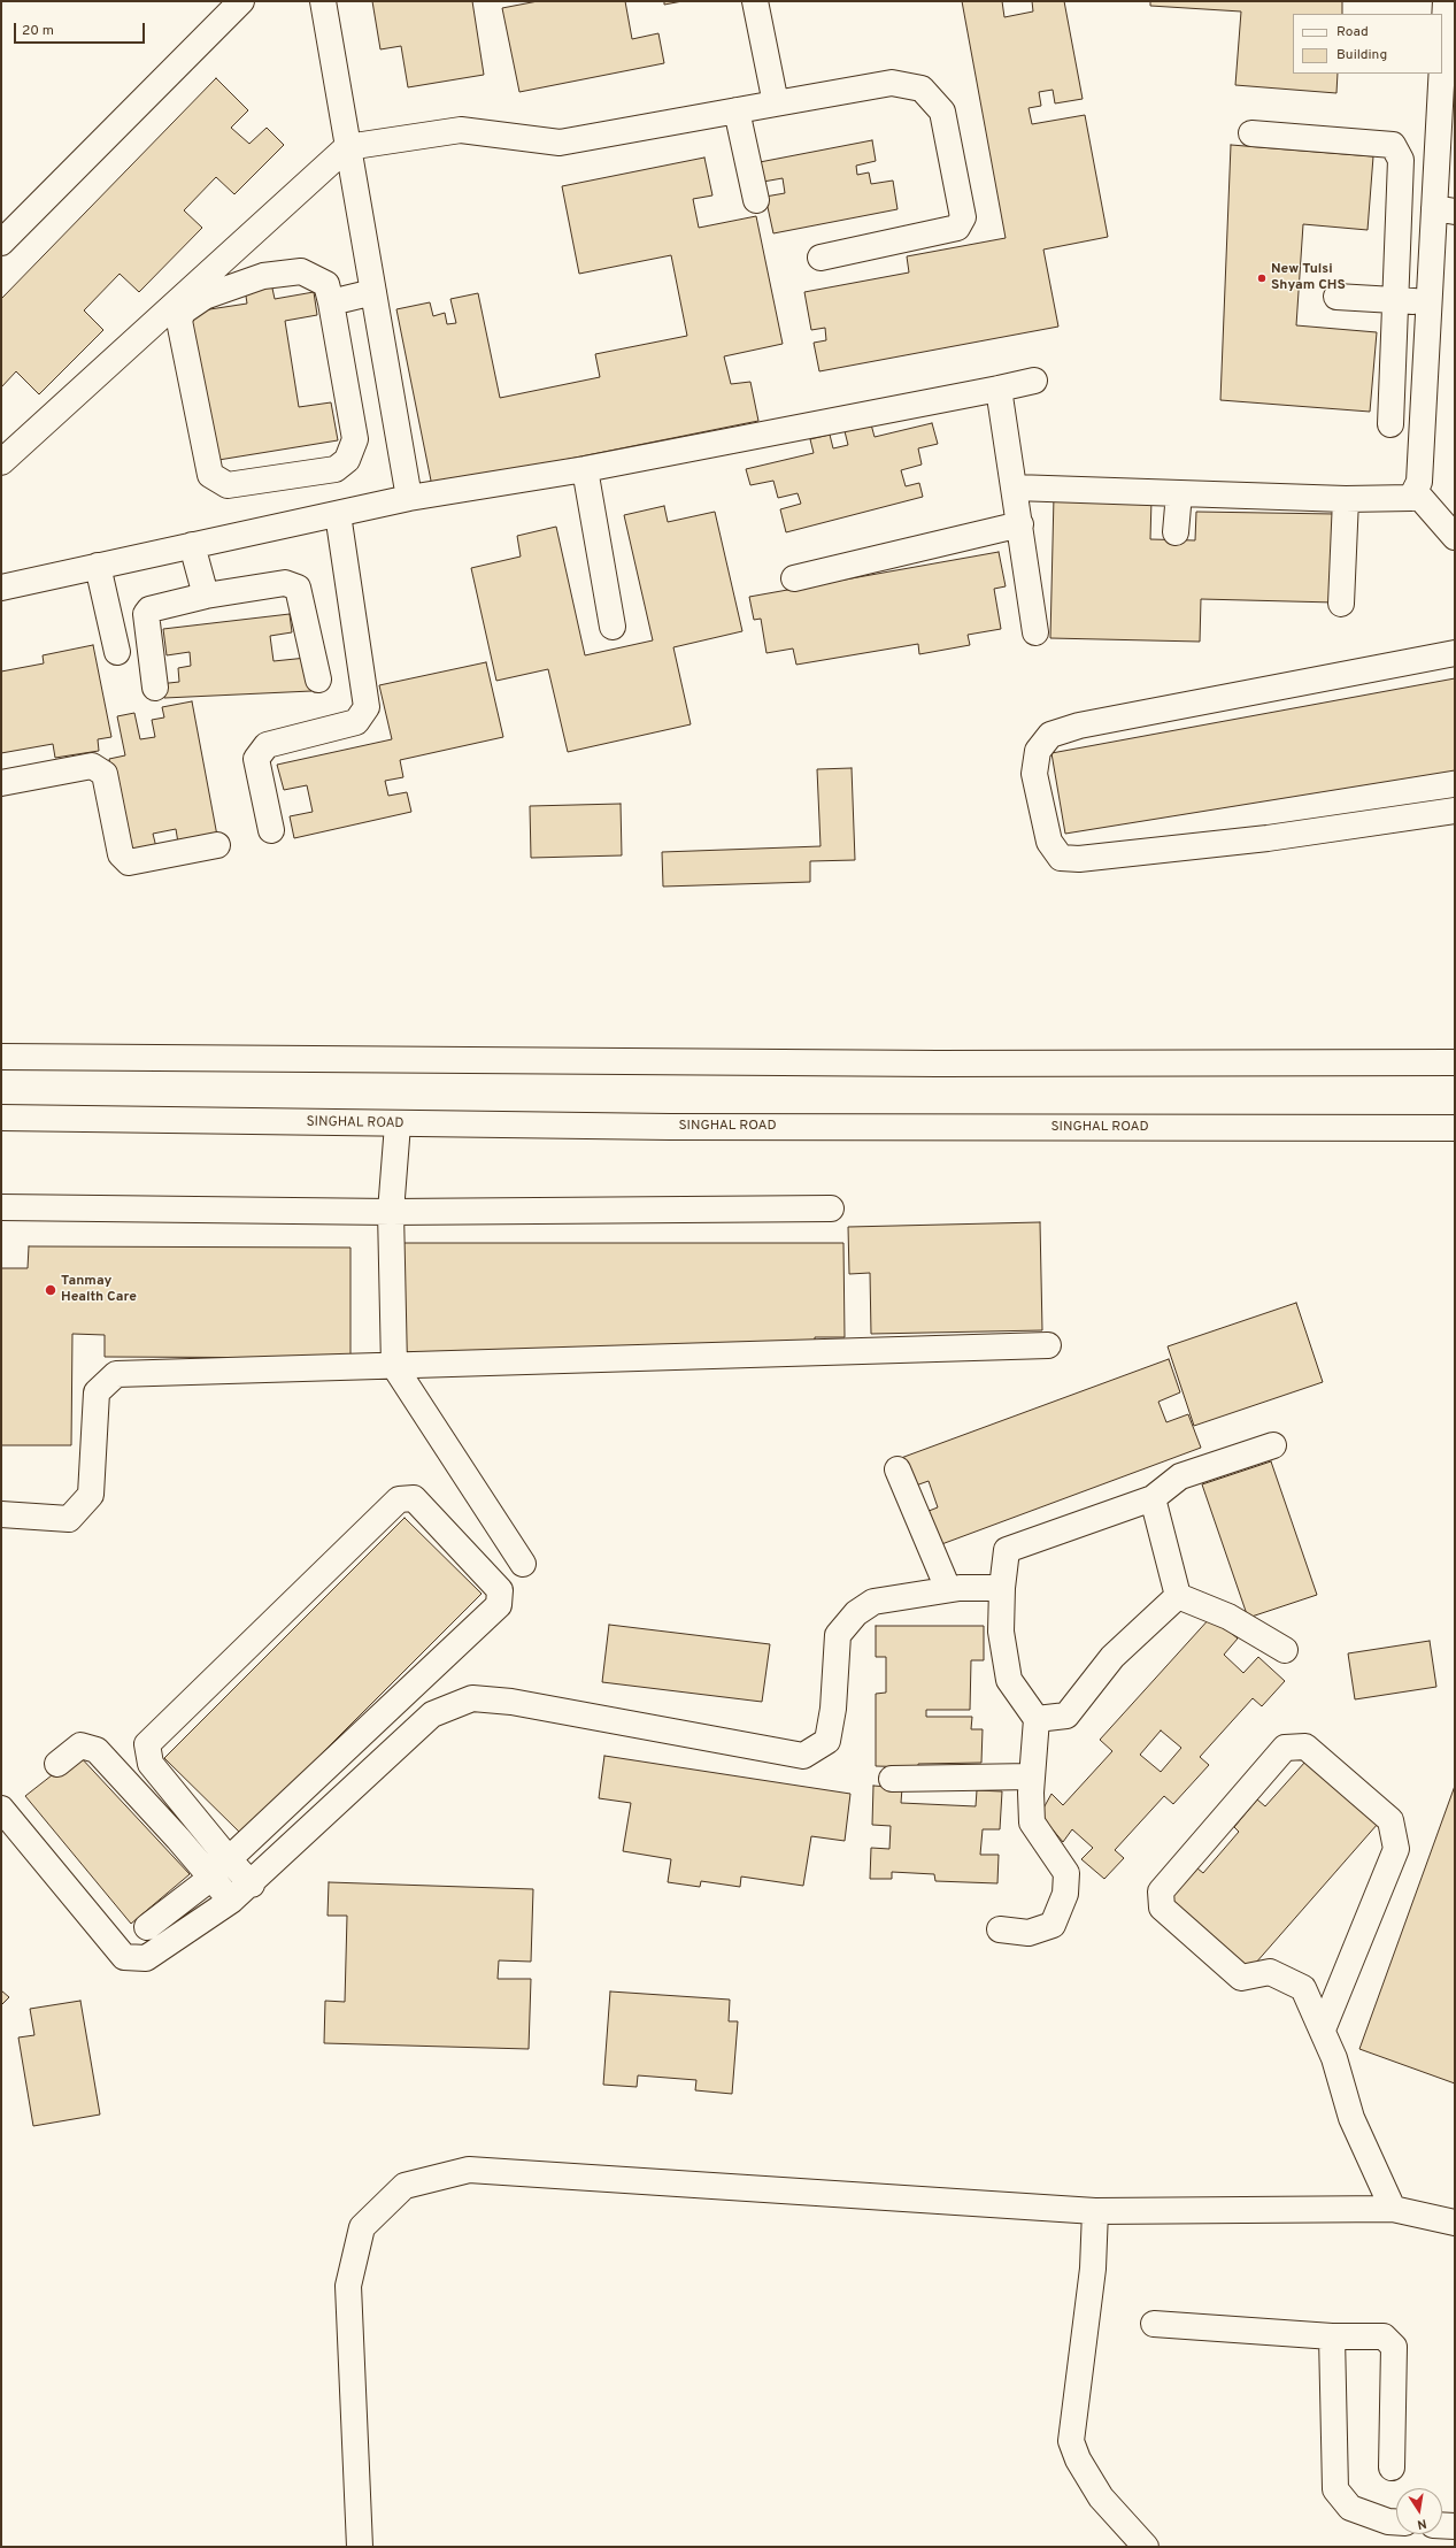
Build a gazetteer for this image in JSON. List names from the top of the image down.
{
  "streets": {
    "street": ["SINGHAL ROAD"]
  },
  "places": ["New Tulsi Shyam CHS", "Tanmay Health Care"],
  "legend": ["Road", "Building"],
  "scale_bar": "20 m",
  "north": "bottom"
}
